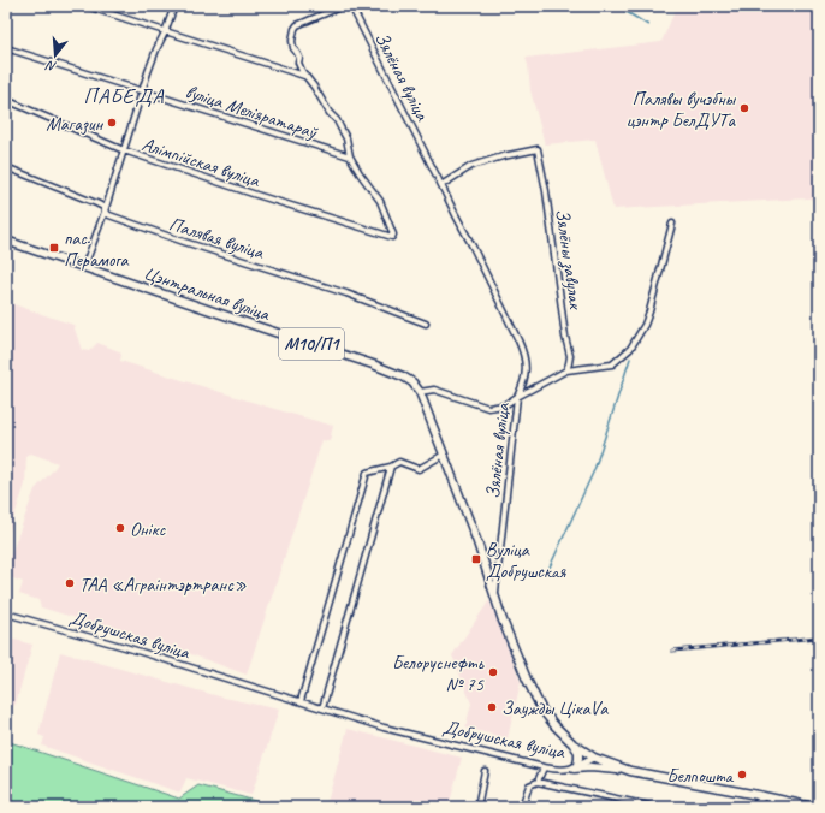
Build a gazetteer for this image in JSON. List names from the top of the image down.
{
  "streets": {
    "main road": ["Цэнтральная вуліца", "М10/П1"],
    "street": [
      "Зялёная вуліца",
      "вуліца Меліяратараў",
      "Алімпійская вуліца",
      "Палявая вуліца",
      "Зялёны завулак",
      "Добрушская вуліца"
    ]
  },
  "crossings": [
    ["Зялёная вуліца", "Зялёны завулак"],
    ["Зялёная вуліца", "Цэнтральная вуліца"],
    ["Зялёная вуліца", "М10/П1"],
    ["вуліца Меліяратараў", "Алімпійская вуліца"],
    ["Цэнтральная вуліца", "М10/П1"],
    ["М10/П1", "Добрушская вуліца"]
  ],
  "districts": ["ПАБЕДА"],
  "places": {
    "other": [
      "Палявы вучэбны цэнтр БелДУТа",
      "Магазин",
      "Онікс",
      "ТАА «Аграінтэртранс»",
      "Белоруснефть № 75",
      "Заужды ЦікаVа",
      "Белпошта"
    ],
    "transit": ["пас. Перамога", "Вуліца Добрушская"]
  },
  "north": "bottom"
}
